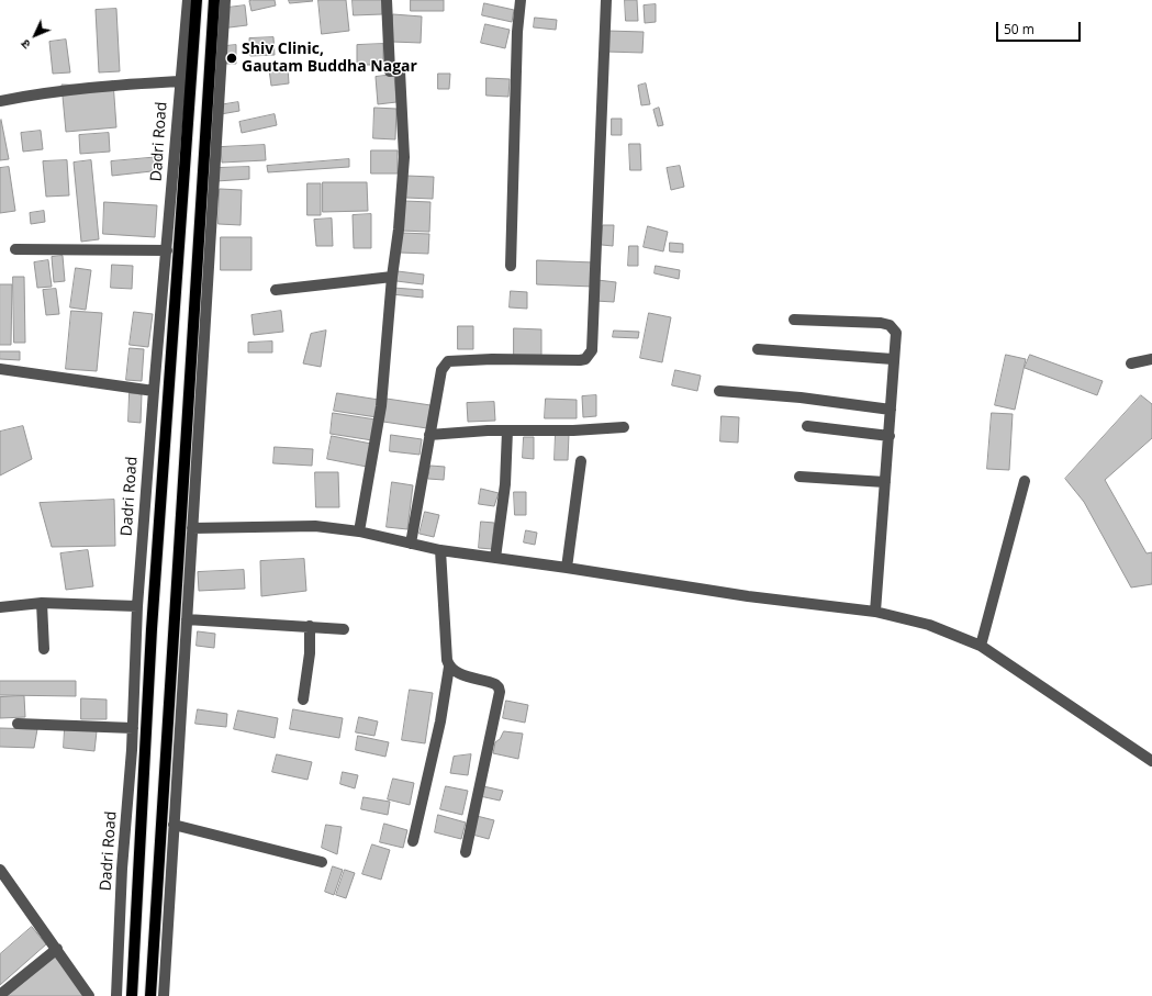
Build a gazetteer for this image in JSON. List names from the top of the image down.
{
  "streets": {
    "street": ["Dadri Road"]
  },
  "places": ["Shiv Clinic, Gautam Buddha Nagar"],
  "scale_bar": "50 m",
  "north": "bottom left"
}
